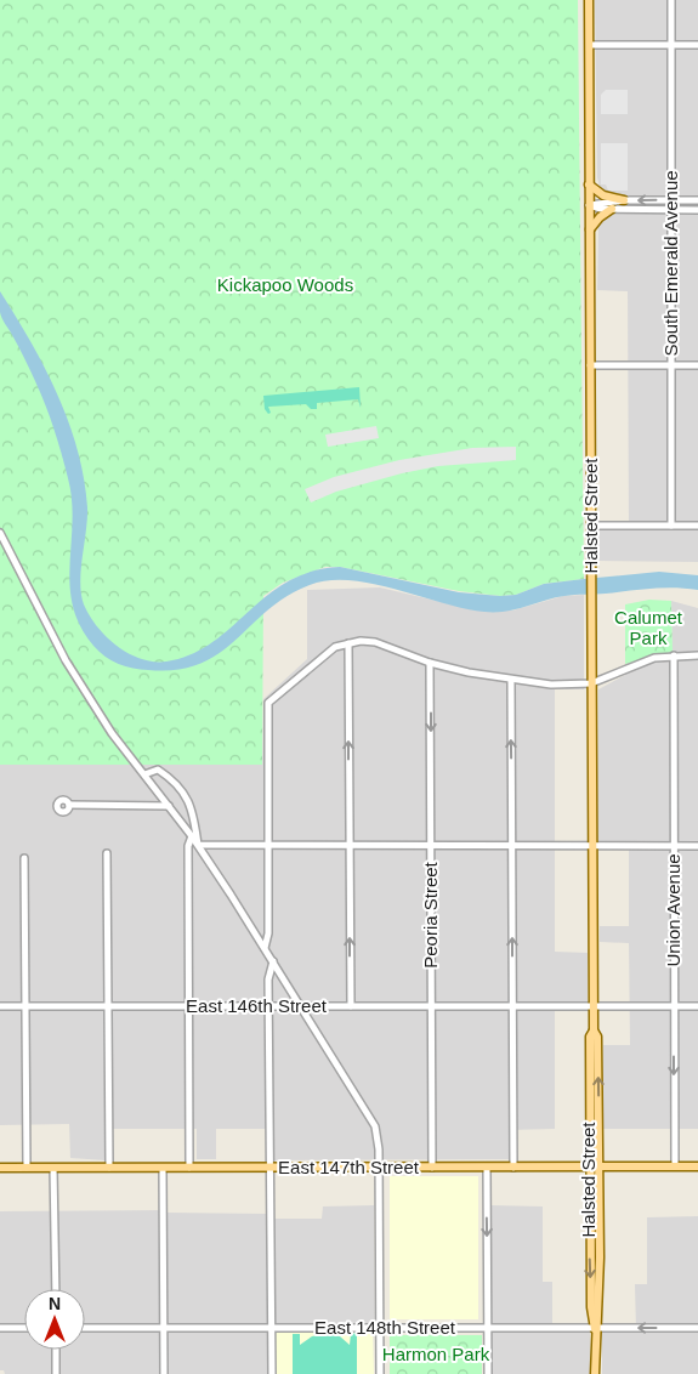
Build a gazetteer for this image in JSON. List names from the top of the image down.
{
  "streets": {
    "main road": ["Halsted Street", "East 147th Street"],
    "street": [
      "South Emerald Avenue",
      "Union Avenue",
      "Peoria Street",
      "East 146th Street",
      "East 148th Street"
    ]
  },
  "crossings": [
    ["Halsted Street", "East 146th Street"],
    ["Halsted Street", "East 147th Street"],
    ["Halsted Street", "East 148th Street"],
    ["Union Avenue", "East 146th Street"],
    ["Union Avenue", "East 147th Street"],
    ["Peoria Street", "East 146th Street"],
    ["Peoria Street", "East 147th Street"]
  ],
  "one_way": ["Peoria Street"],
  "parks": ["Kickapoo Woods", "Calumet Park", "Harmon Park"],
  "north": "top"
}
